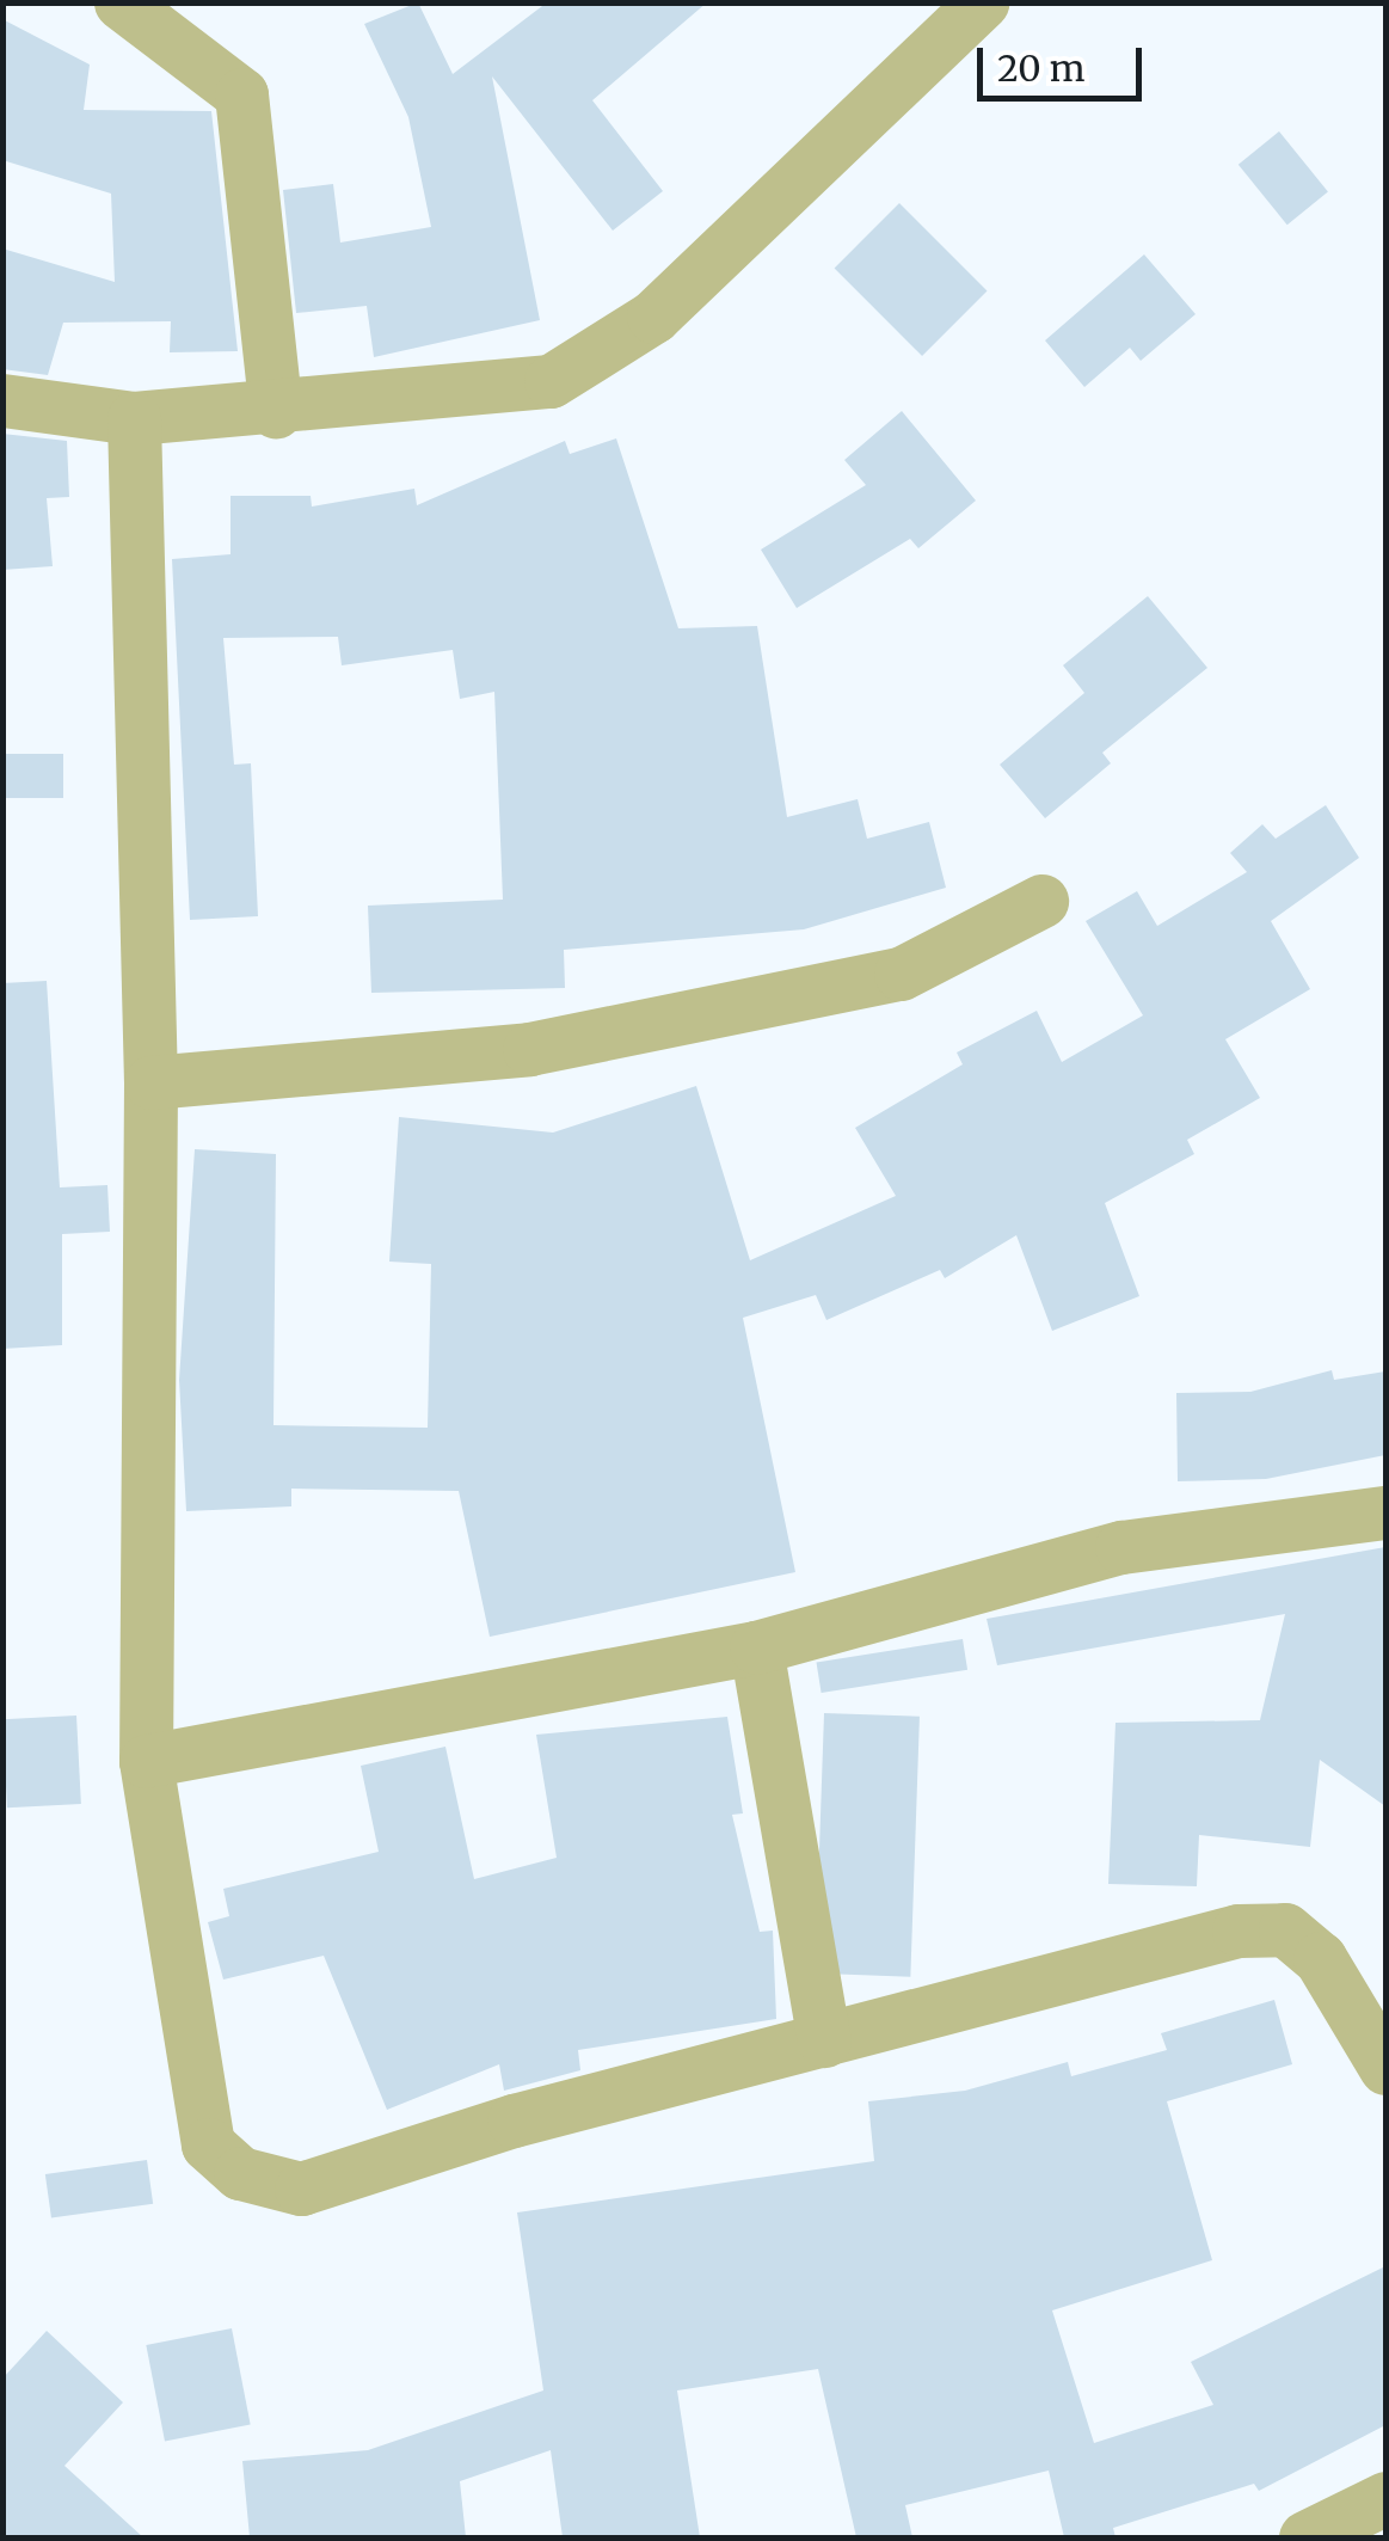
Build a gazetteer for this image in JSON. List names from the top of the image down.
{
  "scale_bar": "20 m"
}
